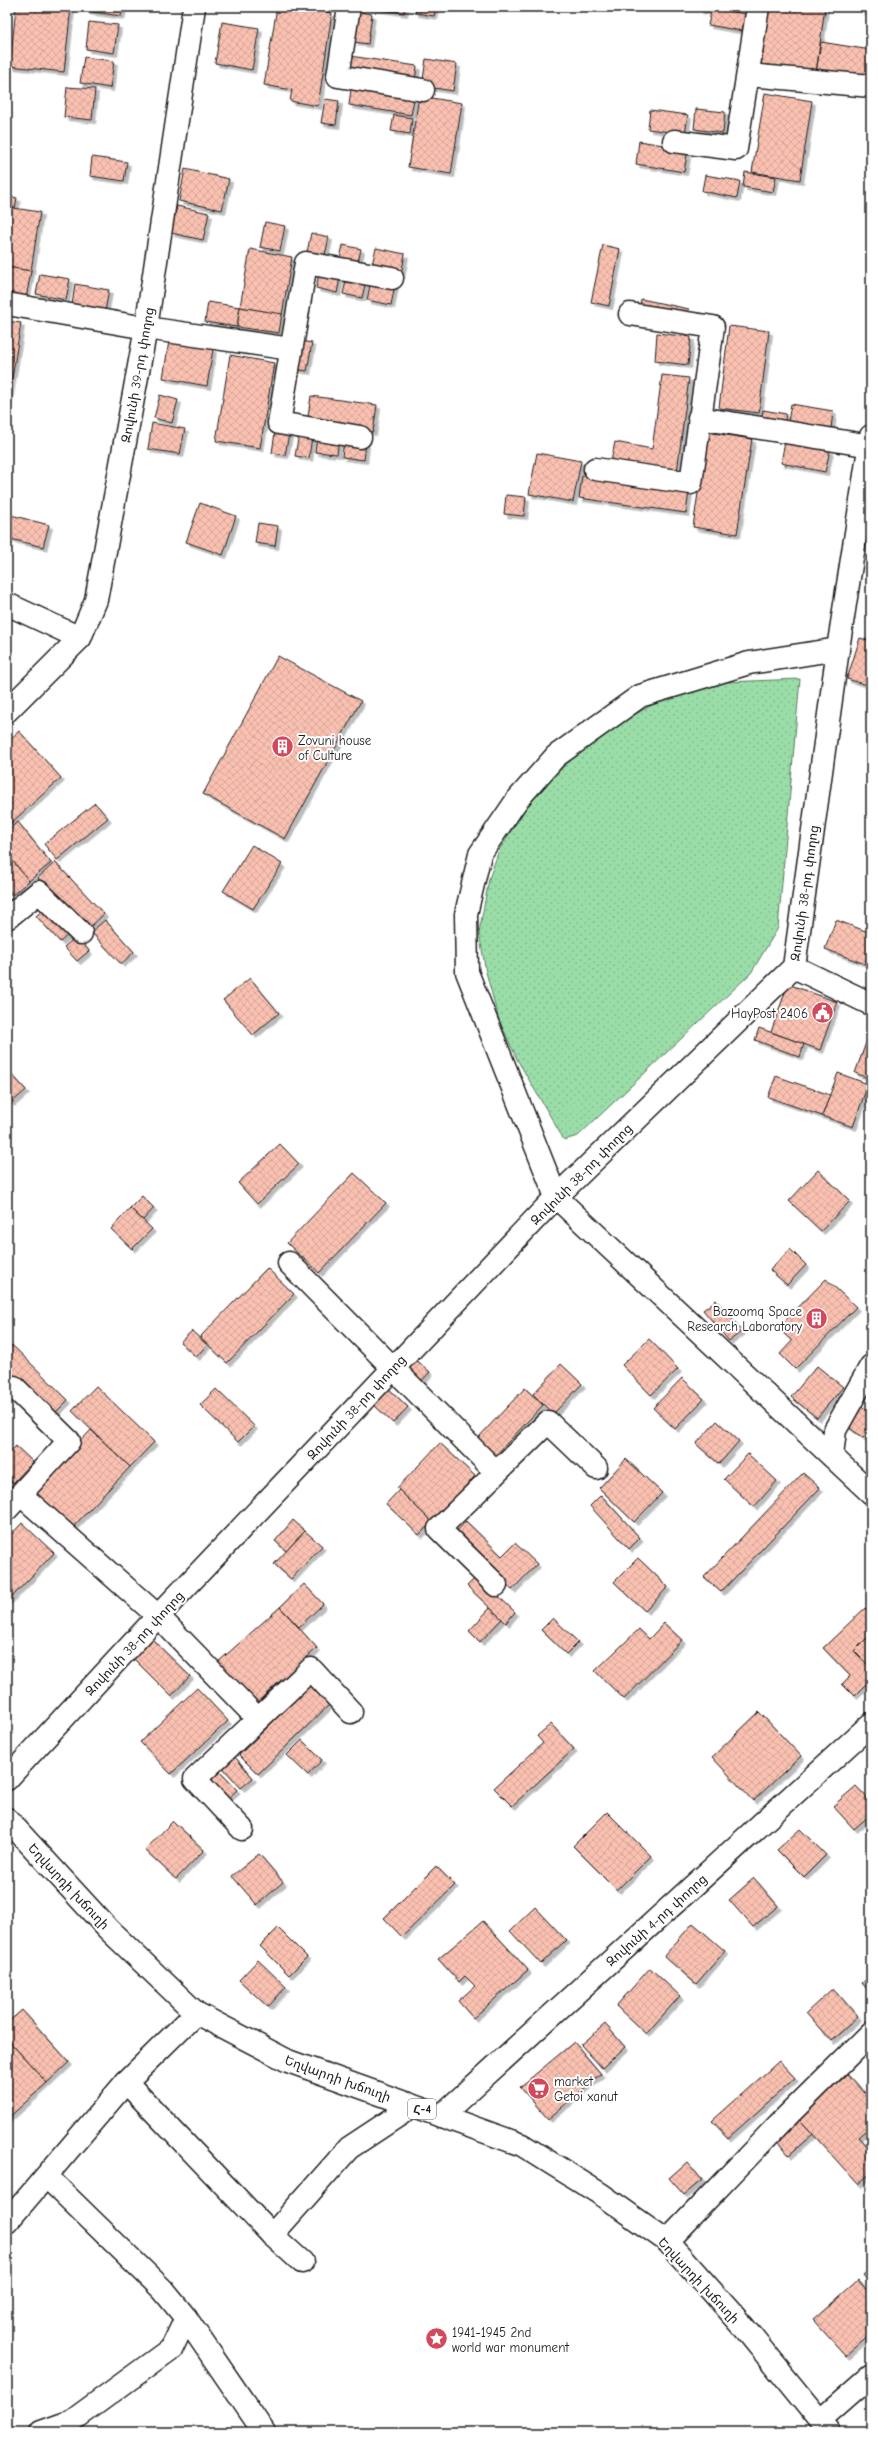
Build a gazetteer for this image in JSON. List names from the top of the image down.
{
  "streets": {
    "street": [
      "Զովունի 39-րդ փողոց",
      "Զովունի 38-րդ փողոց",
      "Եղվարդի խճուղի",
      "Զովունի 4-րդ փողոց",
      "Հ-4"
    ]
  },
  "crossings": [
    ["Եղվարդի խճուղի", "Զովունի 4-րդ փողոց"]
  ],
  "places": {
    "building": ["Zovuni house of Culture", "Bazoomq Space Research Laboratory"],
    "public building": ["HayPost 2406"],
    "supermarket": ["market Getoi xanut"],
    "place": ["1941-1945 2nd world war monument"]
  }
}
